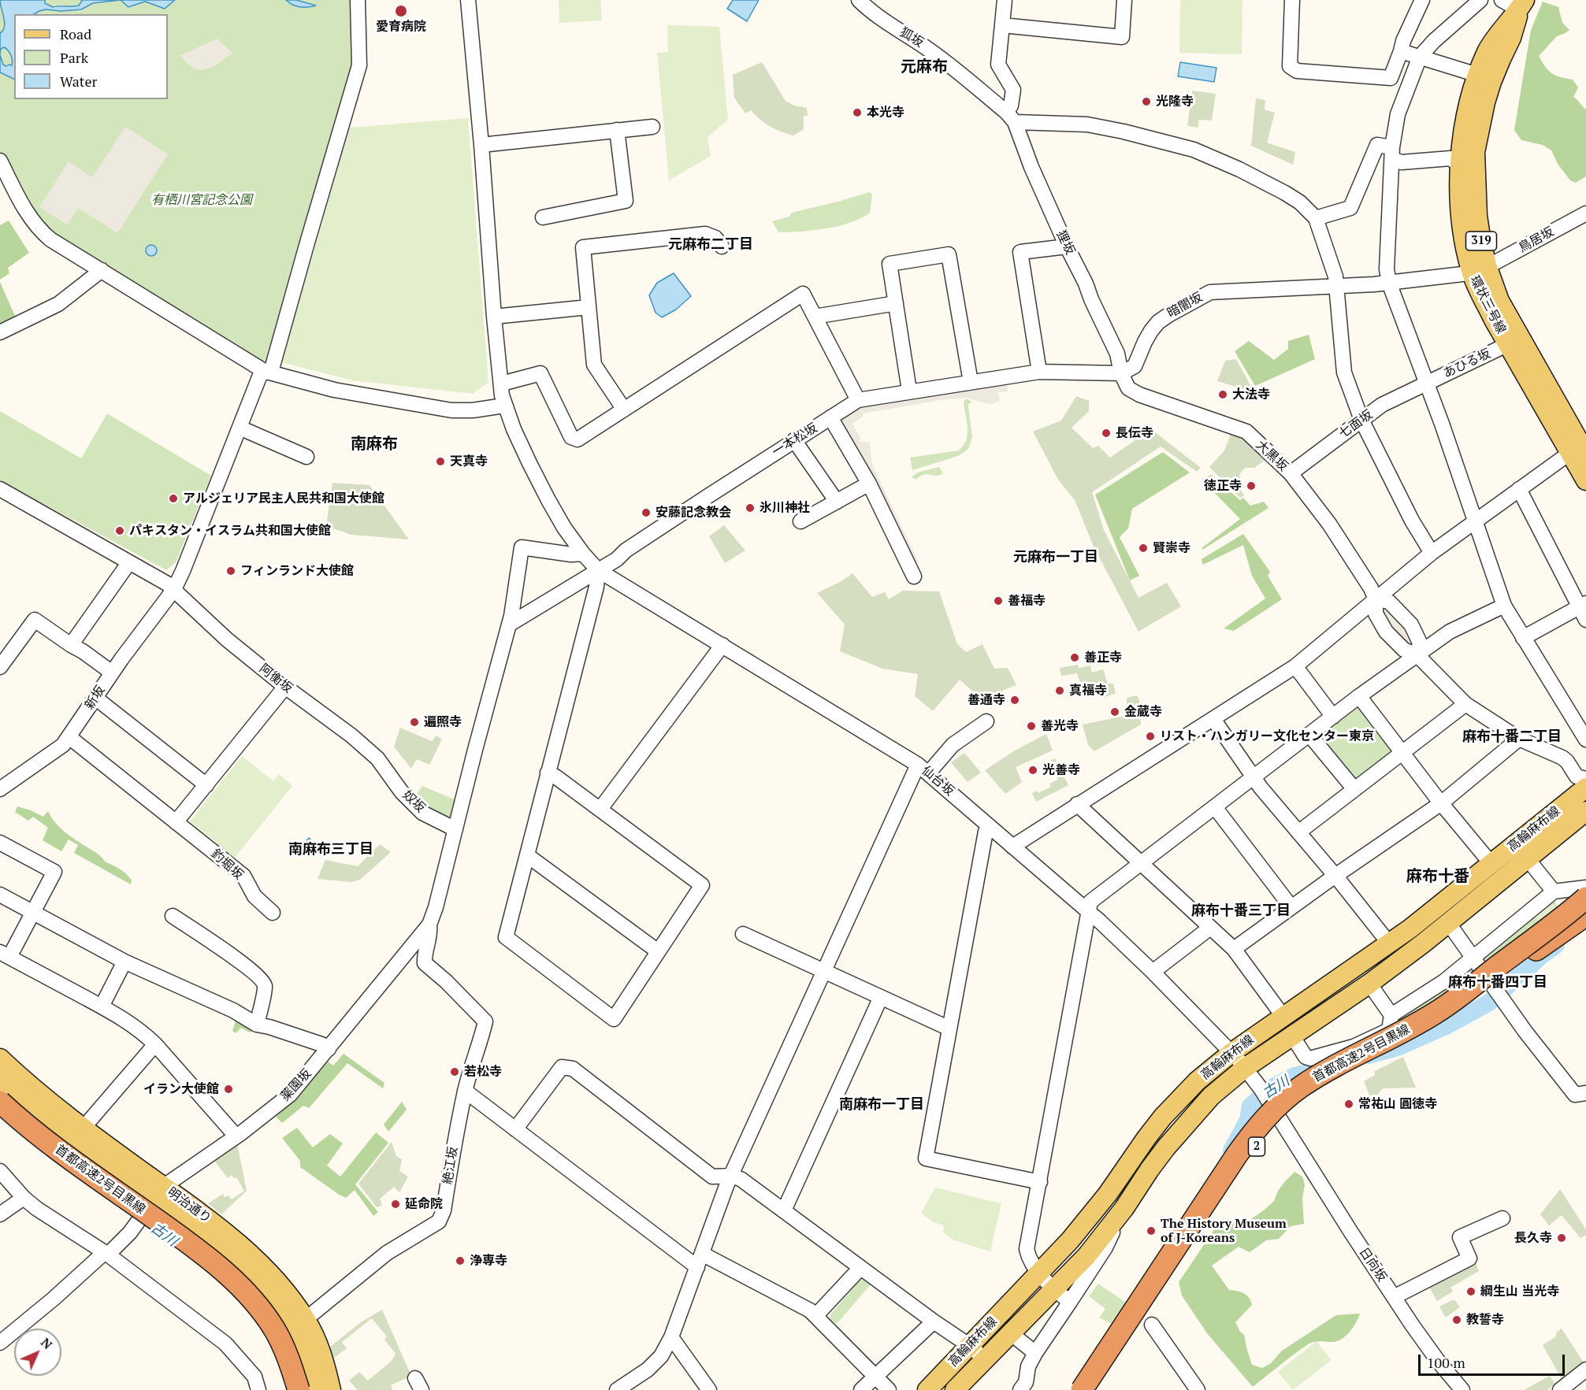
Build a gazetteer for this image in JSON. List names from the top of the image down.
{
  "streets": {
    "highway": ["首都高速2号目黒線", "2"],
    "main road": [
      "319",
      "環状三号線",
      "高輪麻布線",
      "明治通り"
    ],
    "street": [
      "狐坂",
      "鳥居坂",
      "狸坂",
      "暗闇坂",
      "あひる坂",
      "七面坂",
      "一本松坂",
      "大黒坂",
      "阿衡坂",
      "新坂",
      "仙台坂",
      "奴坂",
      "釣堀坂",
      "薬園坂",
      "絶江坂",
      "日向坂"
    ]
  },
  "crossings": [
    ["狐坂", "狸坂"],
    ["鳥居坂", "環状三号線"],
    ["鳥居坂", "暗闇坂"],
    ["狸坂", "暗闇坂"],
    ["狸坂", "一本松坂"],
    ["環状三号線", "あひる坂"],
    ["暗闇坂", "一本松坂"],
    ["あひる坂", "七面坂"],
    ["七面坂", "大黒坂"],
    ["一本松坂", "大黒坂"],
    ["一本松坂", "仙台坂"],
    ["阿衡坂", "新坂"],
    ["阿衡坂", "奴坂"],
    ["新坂", "釣堀坂"],
    ["仙台坂", "高輪麻布線"],
    ["仙台坂", "日向坂"],
    ["高輪麻布線", "日向坂"],
    ["薬園坂", "明治通り"],
    ["絶江坂", "明治通り"]
  ],
  "districts": [
    "元麻布",
    "元麻布二丁目",
    "南麻布",
    "元麻布一丁目",
    "麻布十番二丁目",
    "南麻布三丁目",
    "麻布十番",
    "麻布十番三丁目",
    "麻布十番四丁目",
    "南麻布一丁目"
  ],
  "water": ["古川"],
  "parks": ["有栖川宮記念公園"],
  "places": [
    "愛育病院",
    "光隆寺",
    "本光寺",
    "大法寺",
    "長伝寺",
    "天真寺",
    "徳正寺",
    "アルジェリア民主人民共和国大使館",
    "氷川神社",
    "安藤記念教会",
    "パキスタン・イスラム共和国大使館",
    "賢崇寺",
    "フィンランド大使館",
    "善福寺",
    "善正寺",
    "真福寺",
    "善通寺",
    "金蔵寺",
    "遍照寺",
    "善光寺",
    "リスト・ハンガリー文化センター東京",
    "光善寺",
    "若松寺",
    "イラン大使館",
    "常祐山 圓徳寺",
    "延命院",
    "The History Museum of J-Koreans",
    "長久寺",
    "浄専寺",
    "綱生山 当光寺",
    "教誓寺"
  ],
  "legend": ["Road", "Park", "Water"],
  "scale_bar": "100 m",
  "north": "top right"
}
